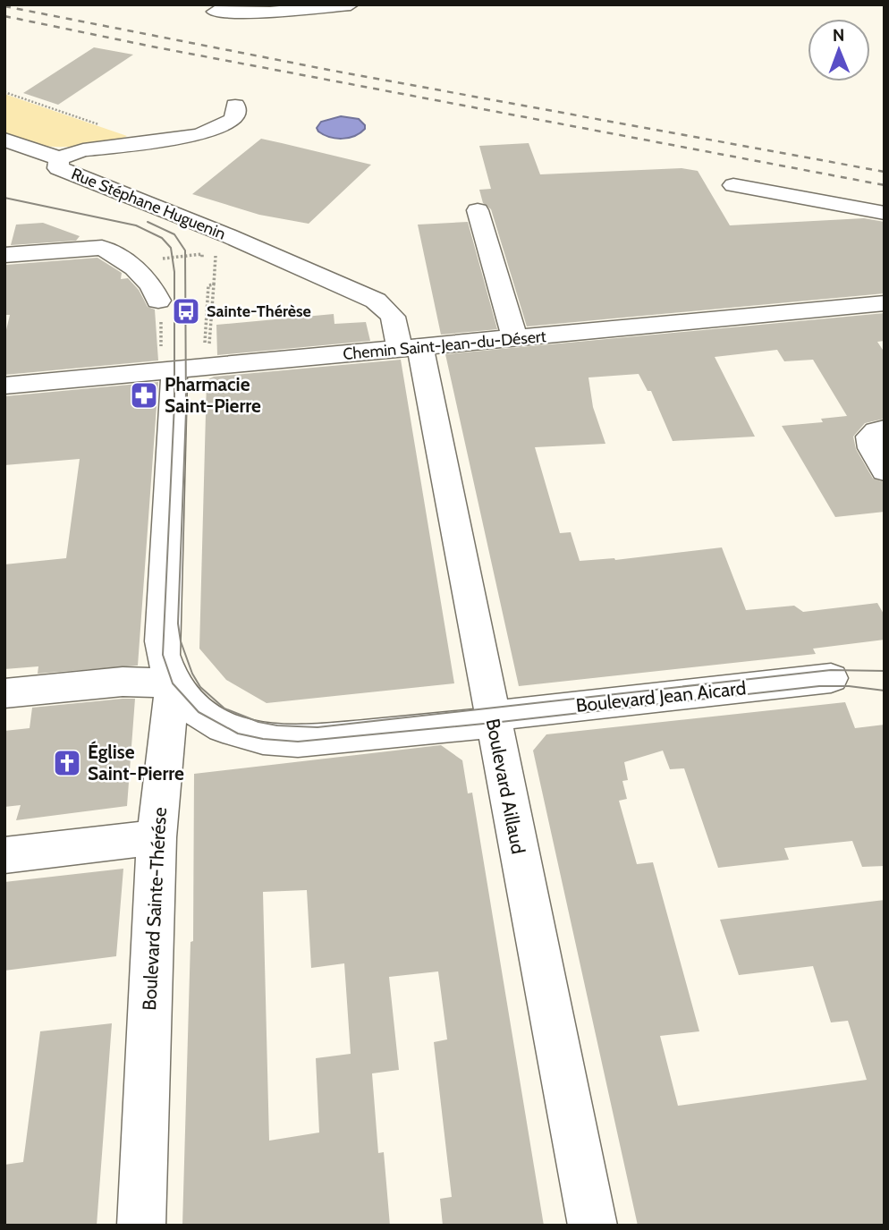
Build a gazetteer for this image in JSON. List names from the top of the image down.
{
  "streets": {
    "street": [
      "Rue Stéphane Huguenin",
      "Chemin Saint-Jean-du-Désert",
      "Boulevard Jean Aicard",
      "Boulevard Aillaud",
      "Boulevard Sainte-Thérése"
    ]
  },
  "crossings": [
    ["Rue Stéphane Huguenin", "Chemin Saint-Jean-du-Désert"],
    ["Rue Stéphane Huguenin", "Boulevard Aillaud"],
    ["Chemin Saint-Jean-du-Désert", "Boulevard Aillaud"],
    ["Chemin Saint-Jean-du-Désert", "Boulevard Sainte-Thérése"],
    ["Boulevard Jean Aicard", "Boulevard Aillaud"],
    ["Boulevard Jean Aicard", "Boulevard Sainte-Thérése"]
  ],
  "places": {
    "bus stop": ["Sainte-Thérèse"],
    "pharmacy": ["Pharmacie Saint-Pierre"],
    "church": ["Église Saint-Pierre"]
  },
  "north": "top"
}
